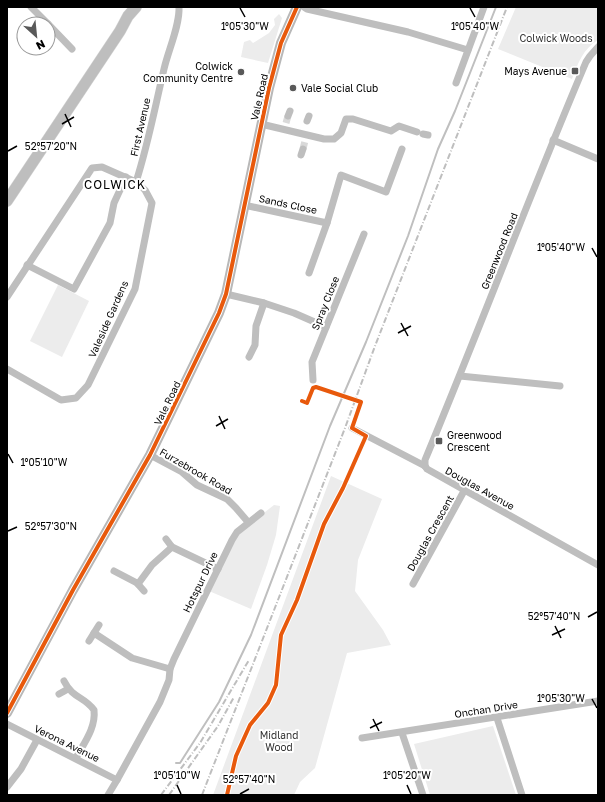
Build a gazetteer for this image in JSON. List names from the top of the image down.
{
  "streets": {
    "street": [
      "Vale Road",
      "First Avenue",
      "Sands Close",
      "Greenwood Road",
      "Spray Close",
      "Valeside Gardens",
      "Furzebrook Road",
      "Douglas Avenue",
      "Douglas Crescent",
      "Hotspur Drive",
      "Onchan Drive",
      "Verona Avenue"
    ]
  },
  "crossings": [
    ["Vale Road", "Sands Close"],
    ["Vale Road", "Furzebrook Road"],
    ["First Avenue", "Valeside Gardens"],
    ["Greenwood Road", "Douglas Avenue"],
    ["Furzebrook Road", "Hotspur Drive"],
    ["Douglas Avenue", "Douglas Crescent"],
    ["Hotspur Drive", "Verona Avenue"]
  ],
  "districts": ["COLWICK"],
  "parks": ["Colwick Woods", "Midland Wood"],
  "places": {
    "transit": ["Mays Avenue", "Greenwood Crescent"],
    "other": ["Colwick Community Centre", "Vale Social Club"]
  },
  "north": "bottom right",
  "coordinates": [
    "1°05'30\"W",
    "1°05'40\"W",
    "52°57'20\"N",
    "1°05'10\"W",
    "52°57'30\"N",
    "52°57'40\"N",
    "1°05'20\"W"
  ]
}
